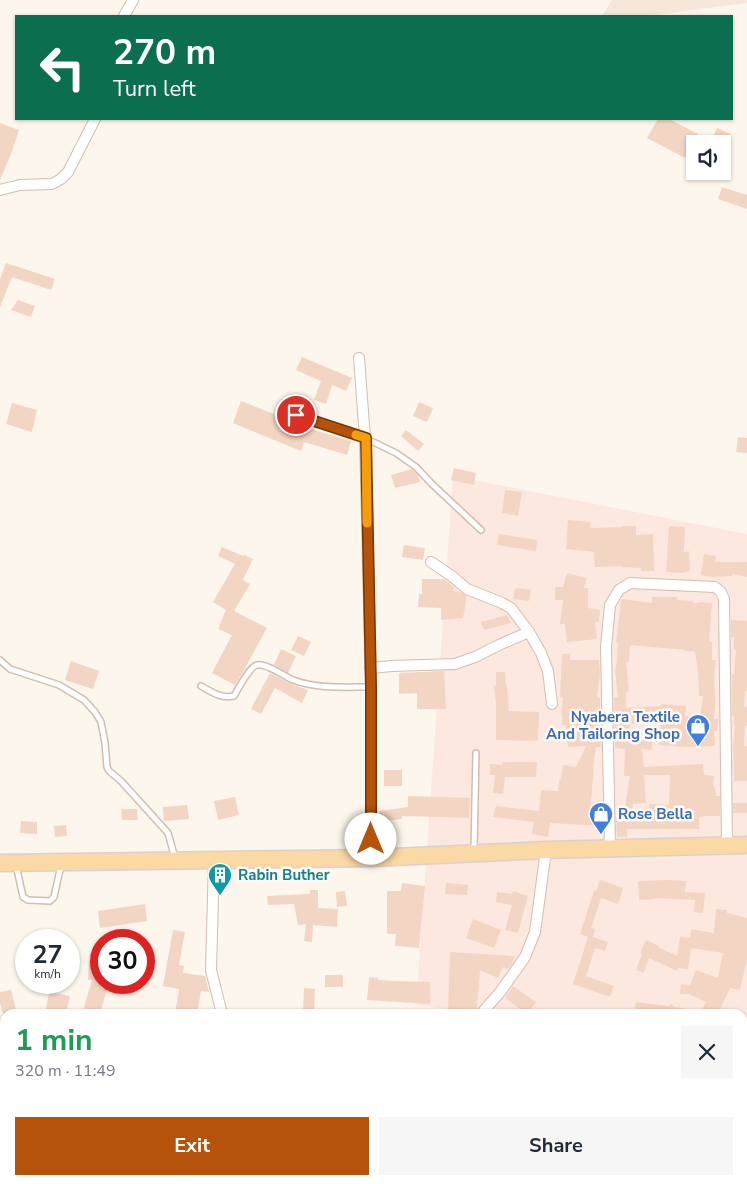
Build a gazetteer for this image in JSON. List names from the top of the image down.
{
  "places": {
    "shop": ["Nyabera Textile And Tailoring Shop", "Rose Bella"],
    "building": ["Rabin Buther"]
  },
  "page": {
    "turn": ["270 m", "Turn left"],
    "speed": "27 km/h",
    "limit": "30",
    "heading": ["1 min", "320 m · 11:49"],
    "buttons": ["Exit", "Share"]
  }
}
